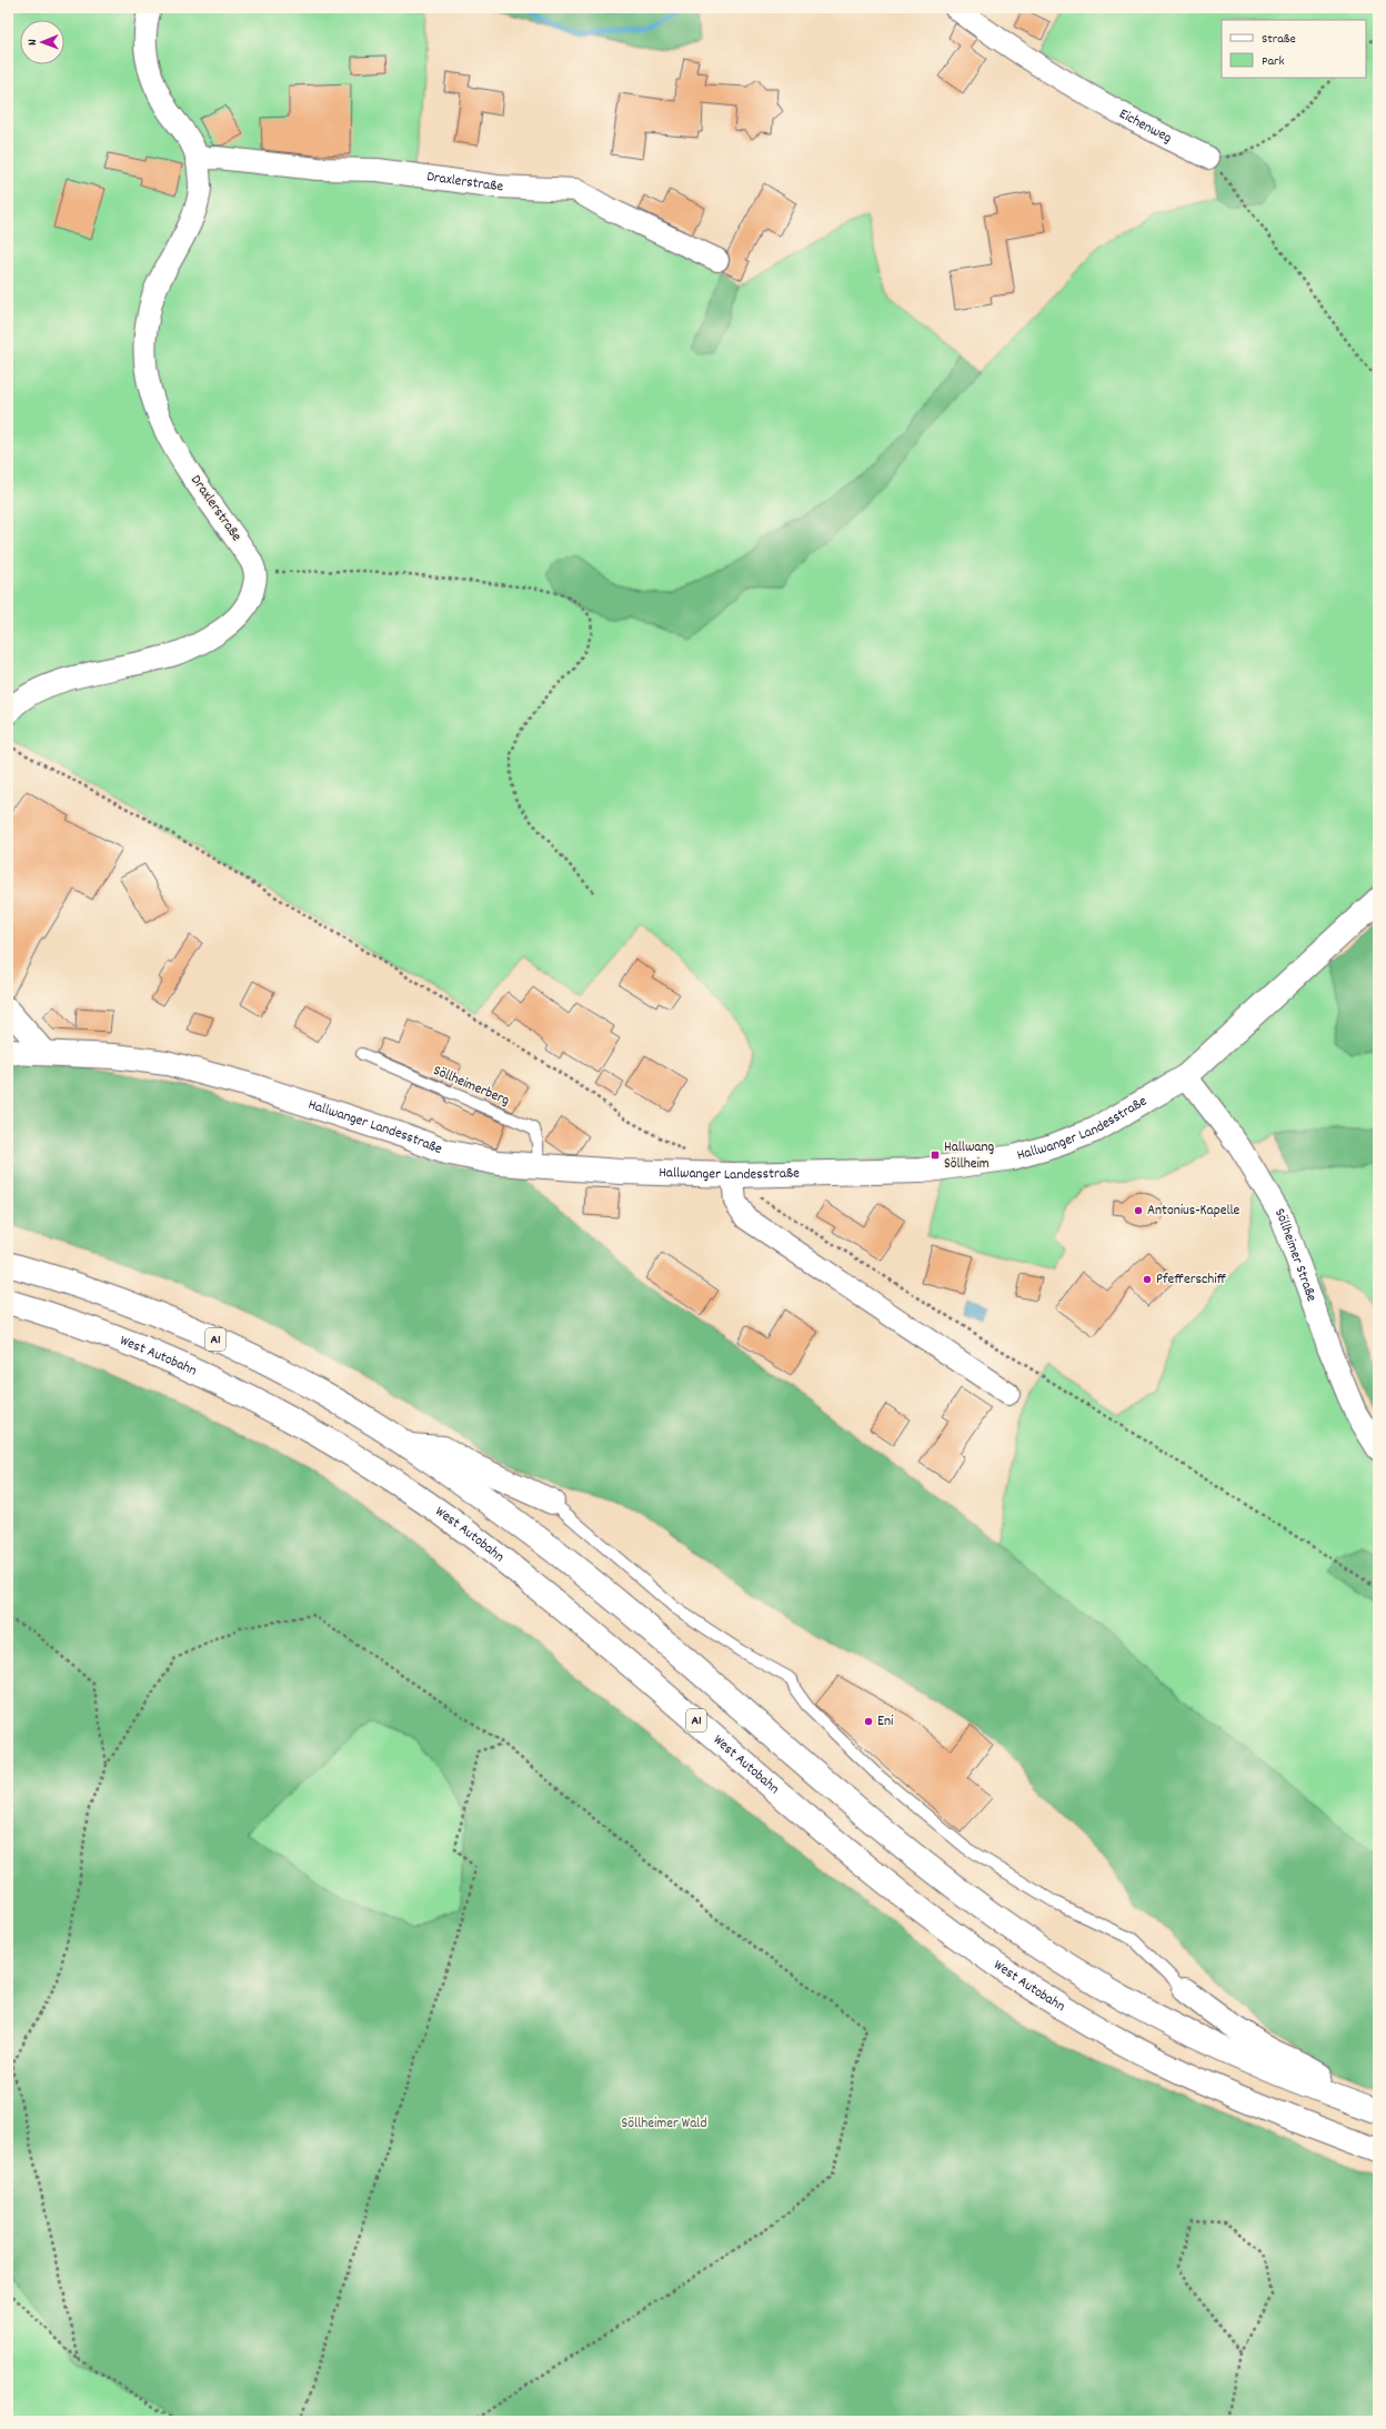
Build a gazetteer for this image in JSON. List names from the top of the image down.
{
  "streets": {
    "main road": ["Hallwanger Landesstraße", "A1", "West Autobahn"],
    "street": ["Eichenweg", "Draxlerstraße", "Söllheimer Straße"],
    "lane": ["Söllheimerberg"]
  },
  "crossings": [
    ["Söllheimerberg", "Hallwanger Landesstraße"],
    ["Hallwanger Landesstraße", "Söllheimer Straße"]
  ],
  "parks": ["Söllheimer Wald"],
  "places": {
    "transit": ["Hallwang Söllheim"],
    "other": ["Antonius-Kapelle", "Pfefferschiff", "Eni"]
  },
  "legend": ["Straße", "Park"],
  "north": "left"
}
